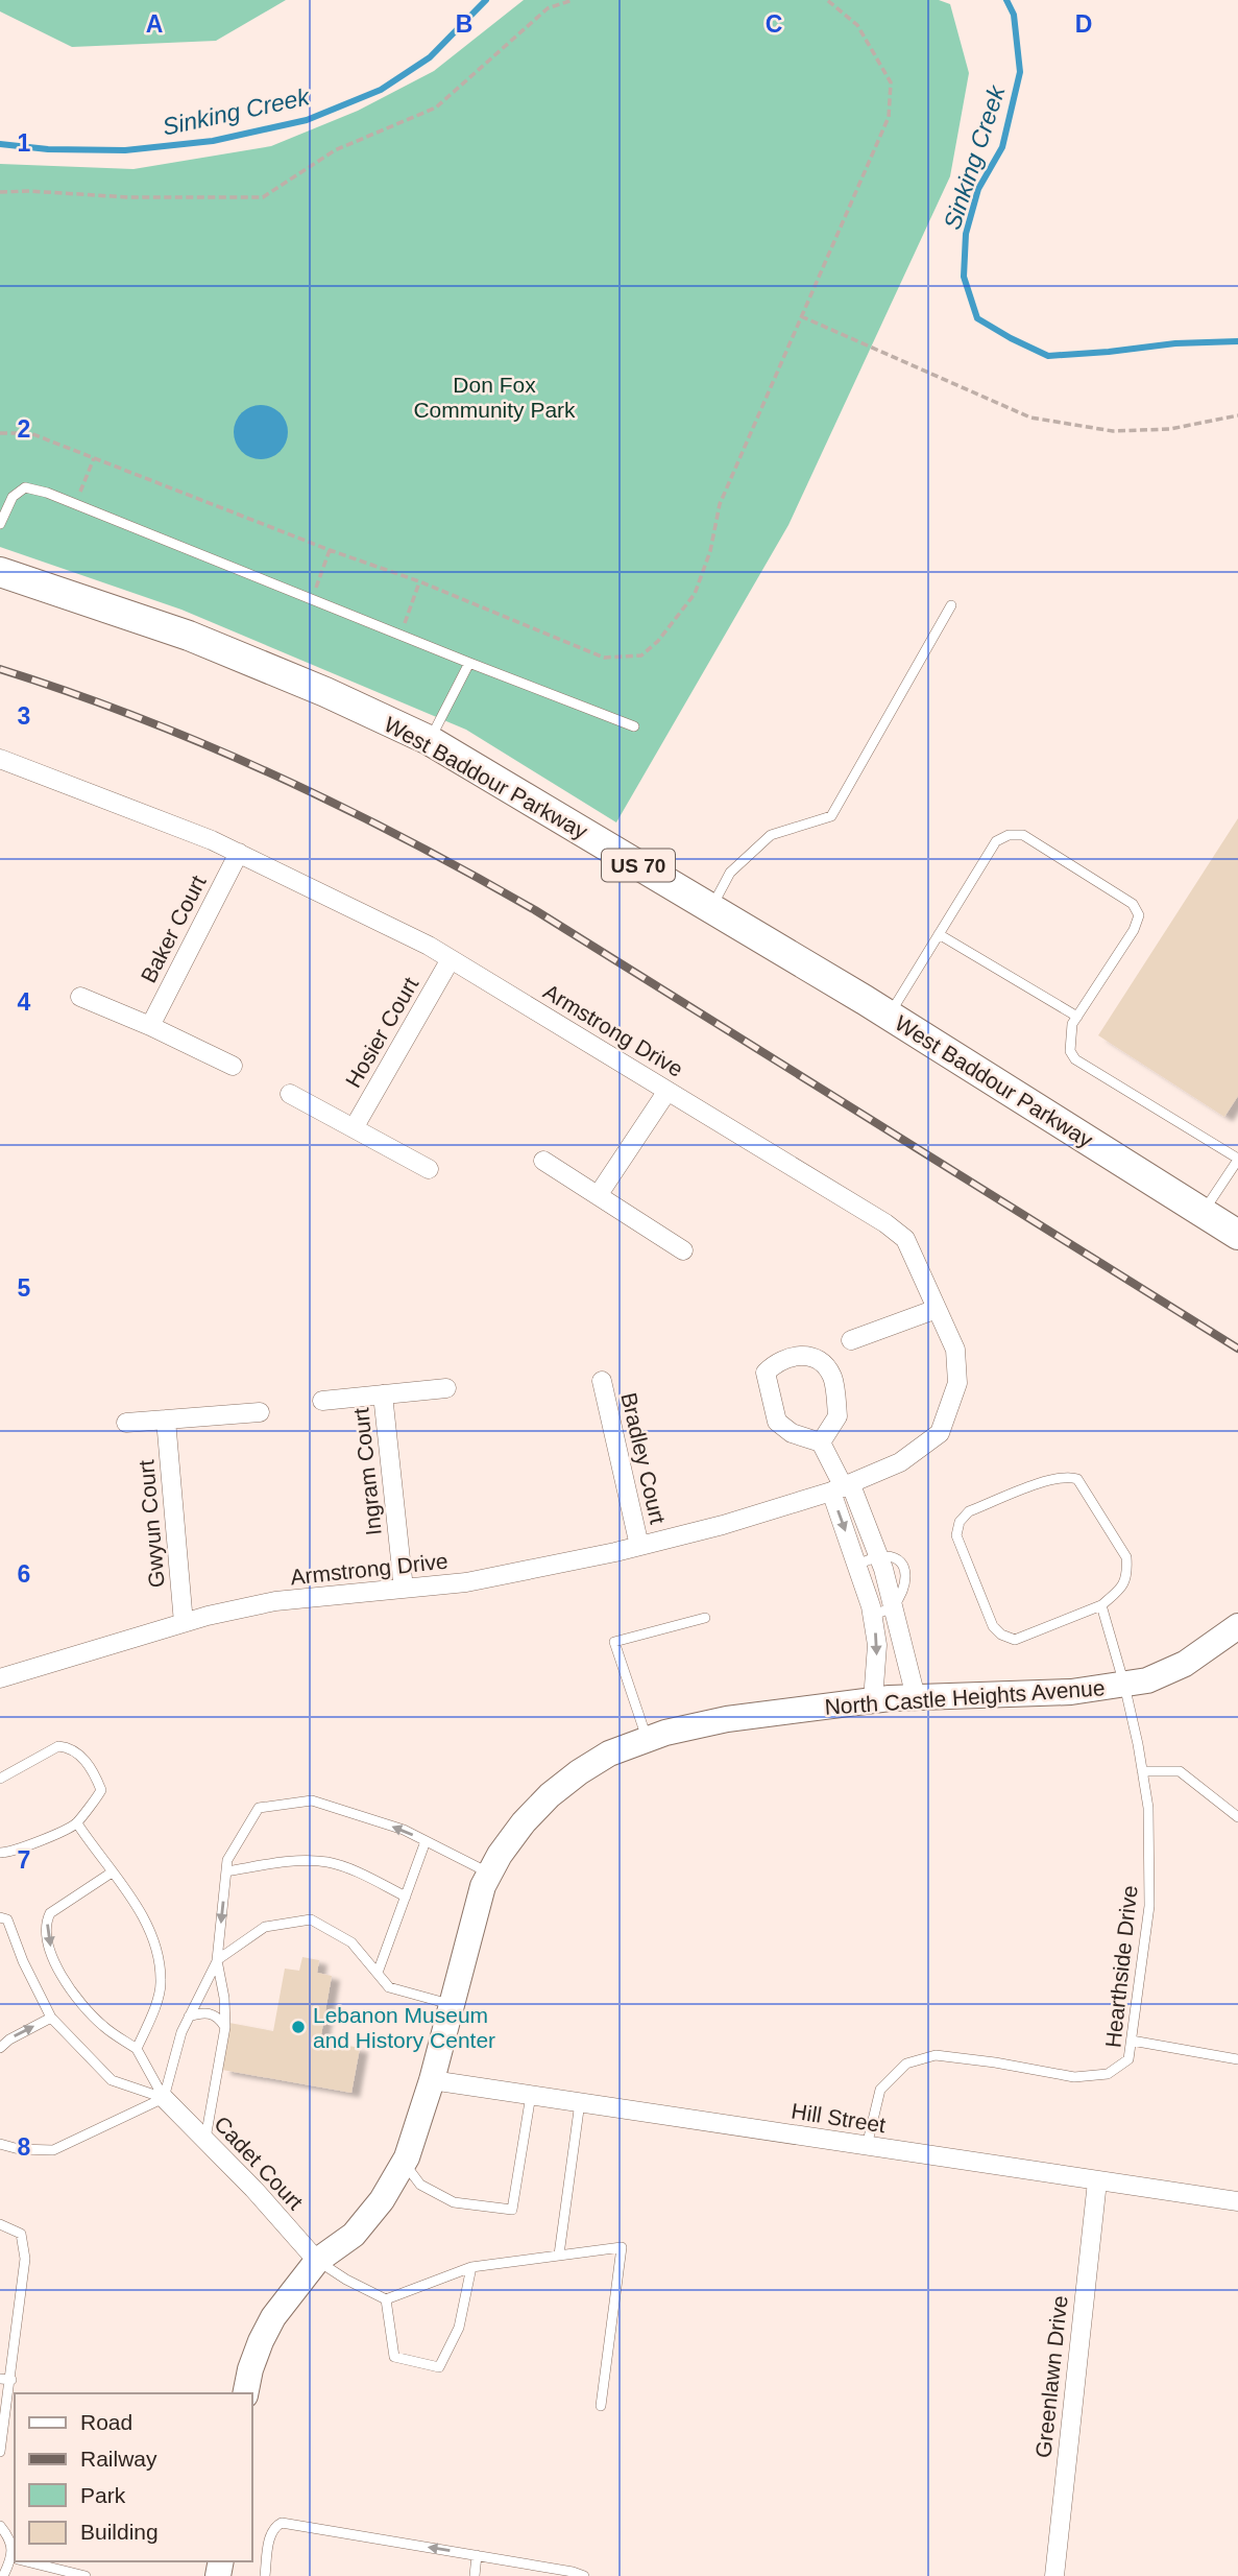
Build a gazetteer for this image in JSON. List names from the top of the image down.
{
  "streets": {
    "main road": ["West Baddour Parkway", "US 70"],
    "street": [
      "Baker Court",
      "Armstrong Drive",
      "Hosier Court",
      "Bradley Court",
      "Ingram Court",
      "Gwyun Court",
      "North Castle Heights Avenue",
      "Hill Street",
      "Cadet Court",
      "Greenlawn Drive"
    ],
    "lane": ["Hearthside Drive"]
  },
  "crossings": [
    ["Baker Court", "Armstrong Drive"],
    ["Armstrong Drive", "Hosier Court"],
    ["Armstrong Drive", "Bradley Court"],
    ["Armstrong Drive", "Ingram Court"],
    ["Armstrong Drive", "Gwyun Court"],
    ["North Castle Heights Avenue", "Hearthside Drive"],
    ["North Castle Heights Avenue", "Hill Street"],
    ["North Castle Heights Avenue", "Cadet Court"],
    ["Hearthside Drive", "Hill Street"],
    ["Hill Street", "Greenlawn Drive"]
  ],
  "water": ["Sinking Creek"],
  "parks": ["Don Fox Community Park"],
  "places": ["Lebanon Museum and History Center"],
  "legend": [
    "Road",
    "Railway",
    "Park",
    "Building"
  ],
  "grid": {
    "columns": [
      "A",
      "B",
      "C",
      "D"
    ],
    "rows": [
      "1",
      "2",
      "3",
      "4",
      "5",
      "6",
      "7",
      "8"
    ]
  }
}
